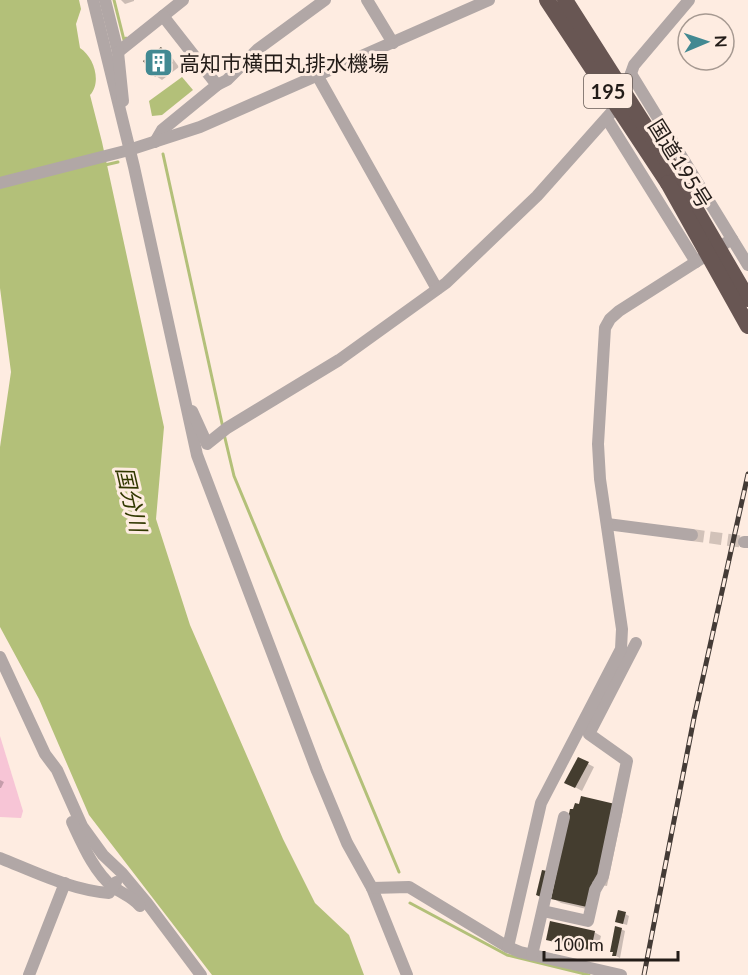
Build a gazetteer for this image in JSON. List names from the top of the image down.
{
  "streets": {
    "highway": ["195", "国道195号"]
  },
  "water": ["国分川"],
  "places": {
    "building": ["高知市横田丸排水機場"]
  },
  "scale_bar": "100 m",
  "north": "right"
}
